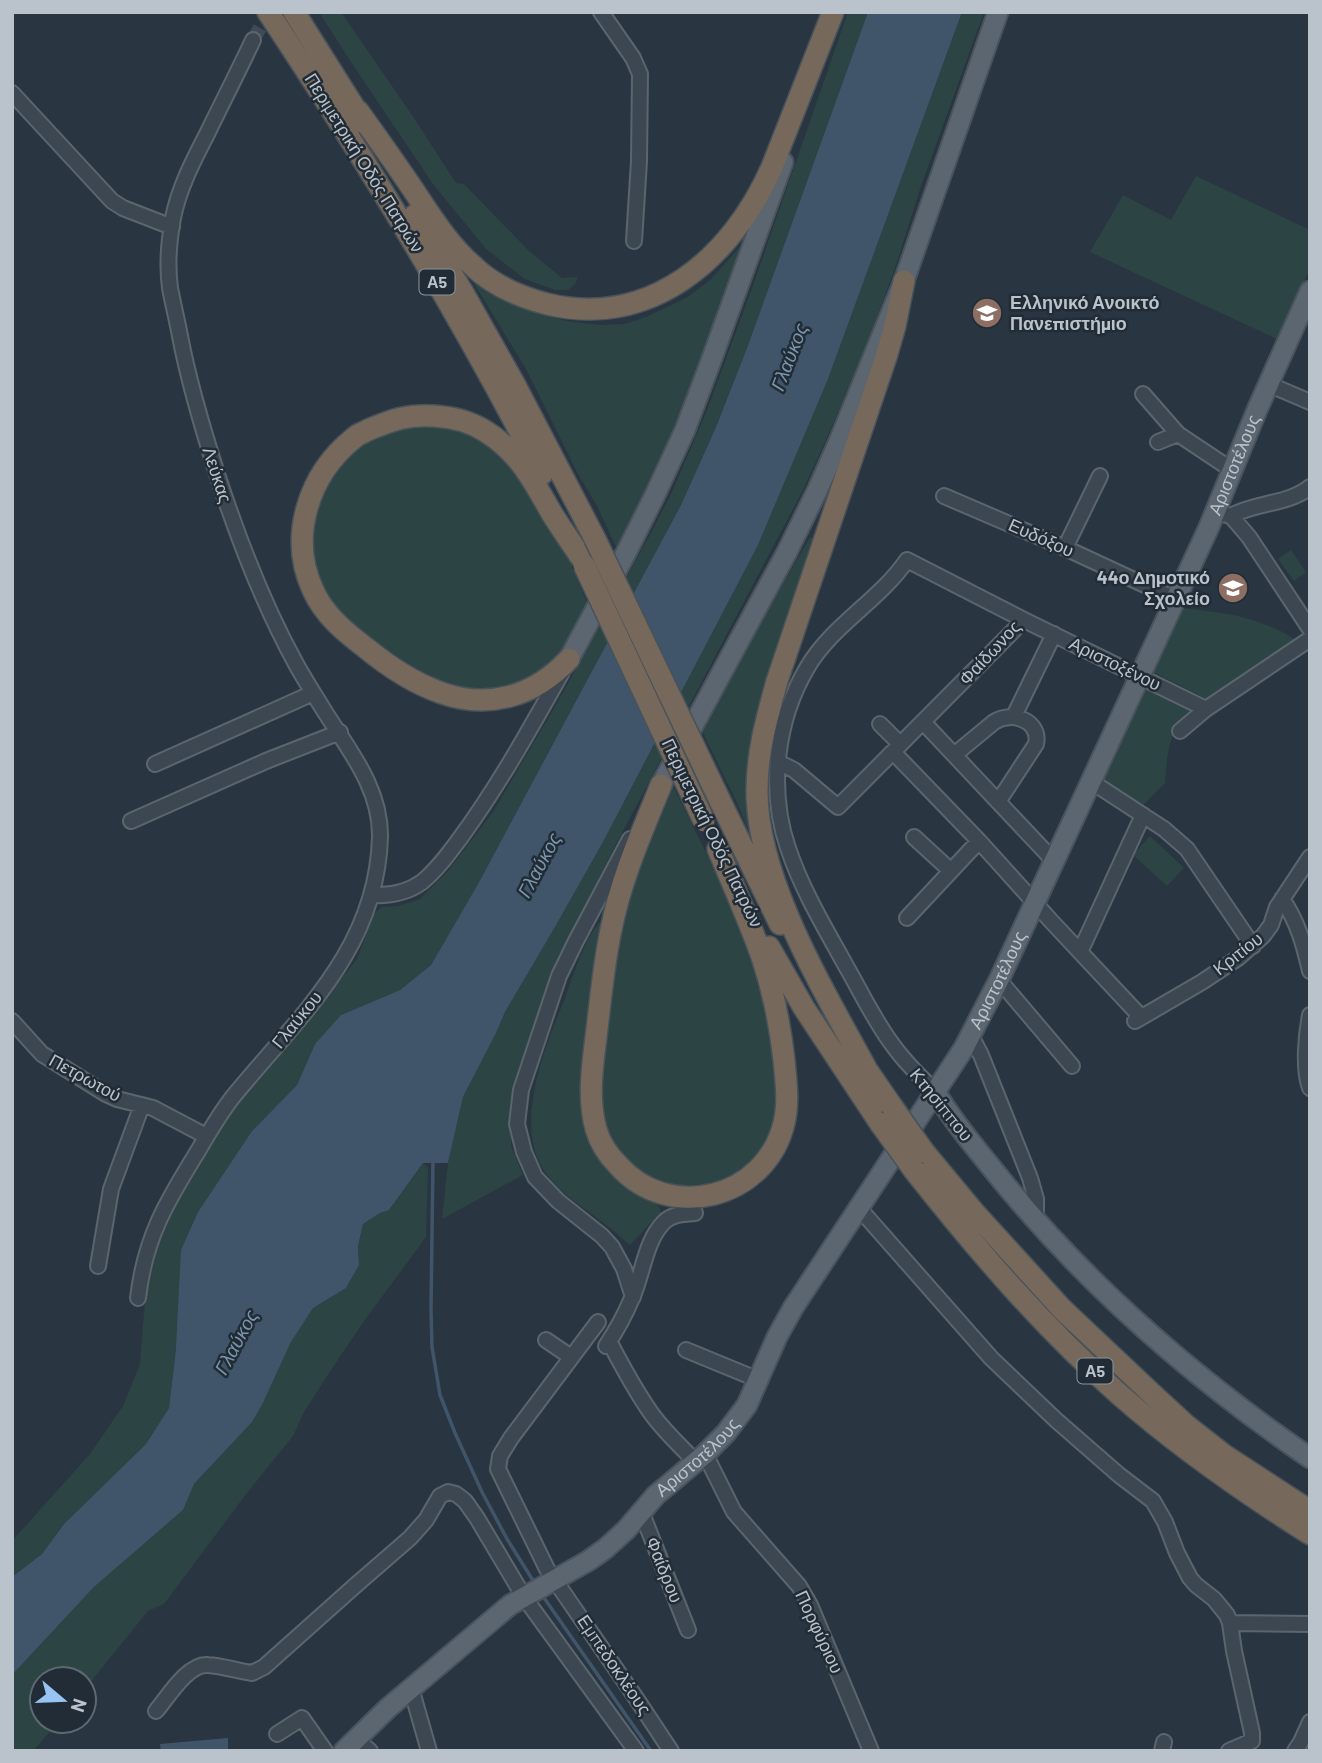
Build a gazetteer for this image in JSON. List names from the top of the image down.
{
  "streets": {
    "highway": ["Περιμετρική Οδός Πατρών", "Α5"],
    "main road": ["Αριστοτέλους", "Κτησίππου"],
    "street": [
      "Λεύκας",
      "Ευδόξου",
      "Φαίδωνος",
      "Αριστοξένου",
      "Κριτίου",
      "Γλαύκου",
      "Πετρωτού",
      "Φαίδρου",
      "Πορφύριου",
      "Εμπεδοκλέους"
    ]
  },
  "crossings": [
    ["Αριστοτέλους", "Ευδόξου"],
    ["Αριστοτέλους", "Αριστοξένου"],
    ["Αριστοτέλους", "Κτησίππου"],
    ["Αριστοτέλους", "Φαίδρου"],
    ["Αριστοτέλους", "Πορφύριου"],
    ["Αριστοτέλους", "Εμπεδοκλέους"],
    ["Λεύκας", "Γλαύκου"],
    ["Φαίδωνος", "Αριστοξένου"],
    ["Φαίδωνος", "Κτησίππου"],
    ["Γλαύκου", "Πετρωτού"]
  ],
  "water": ["Γλαύκος"],
  "places": {
    "school or university": ["Ελληνικό Ανοικτό Πανεπιστήμιο", "44ο Δημοτικό Σχολείο"]
  },
  "north": "right"
}
